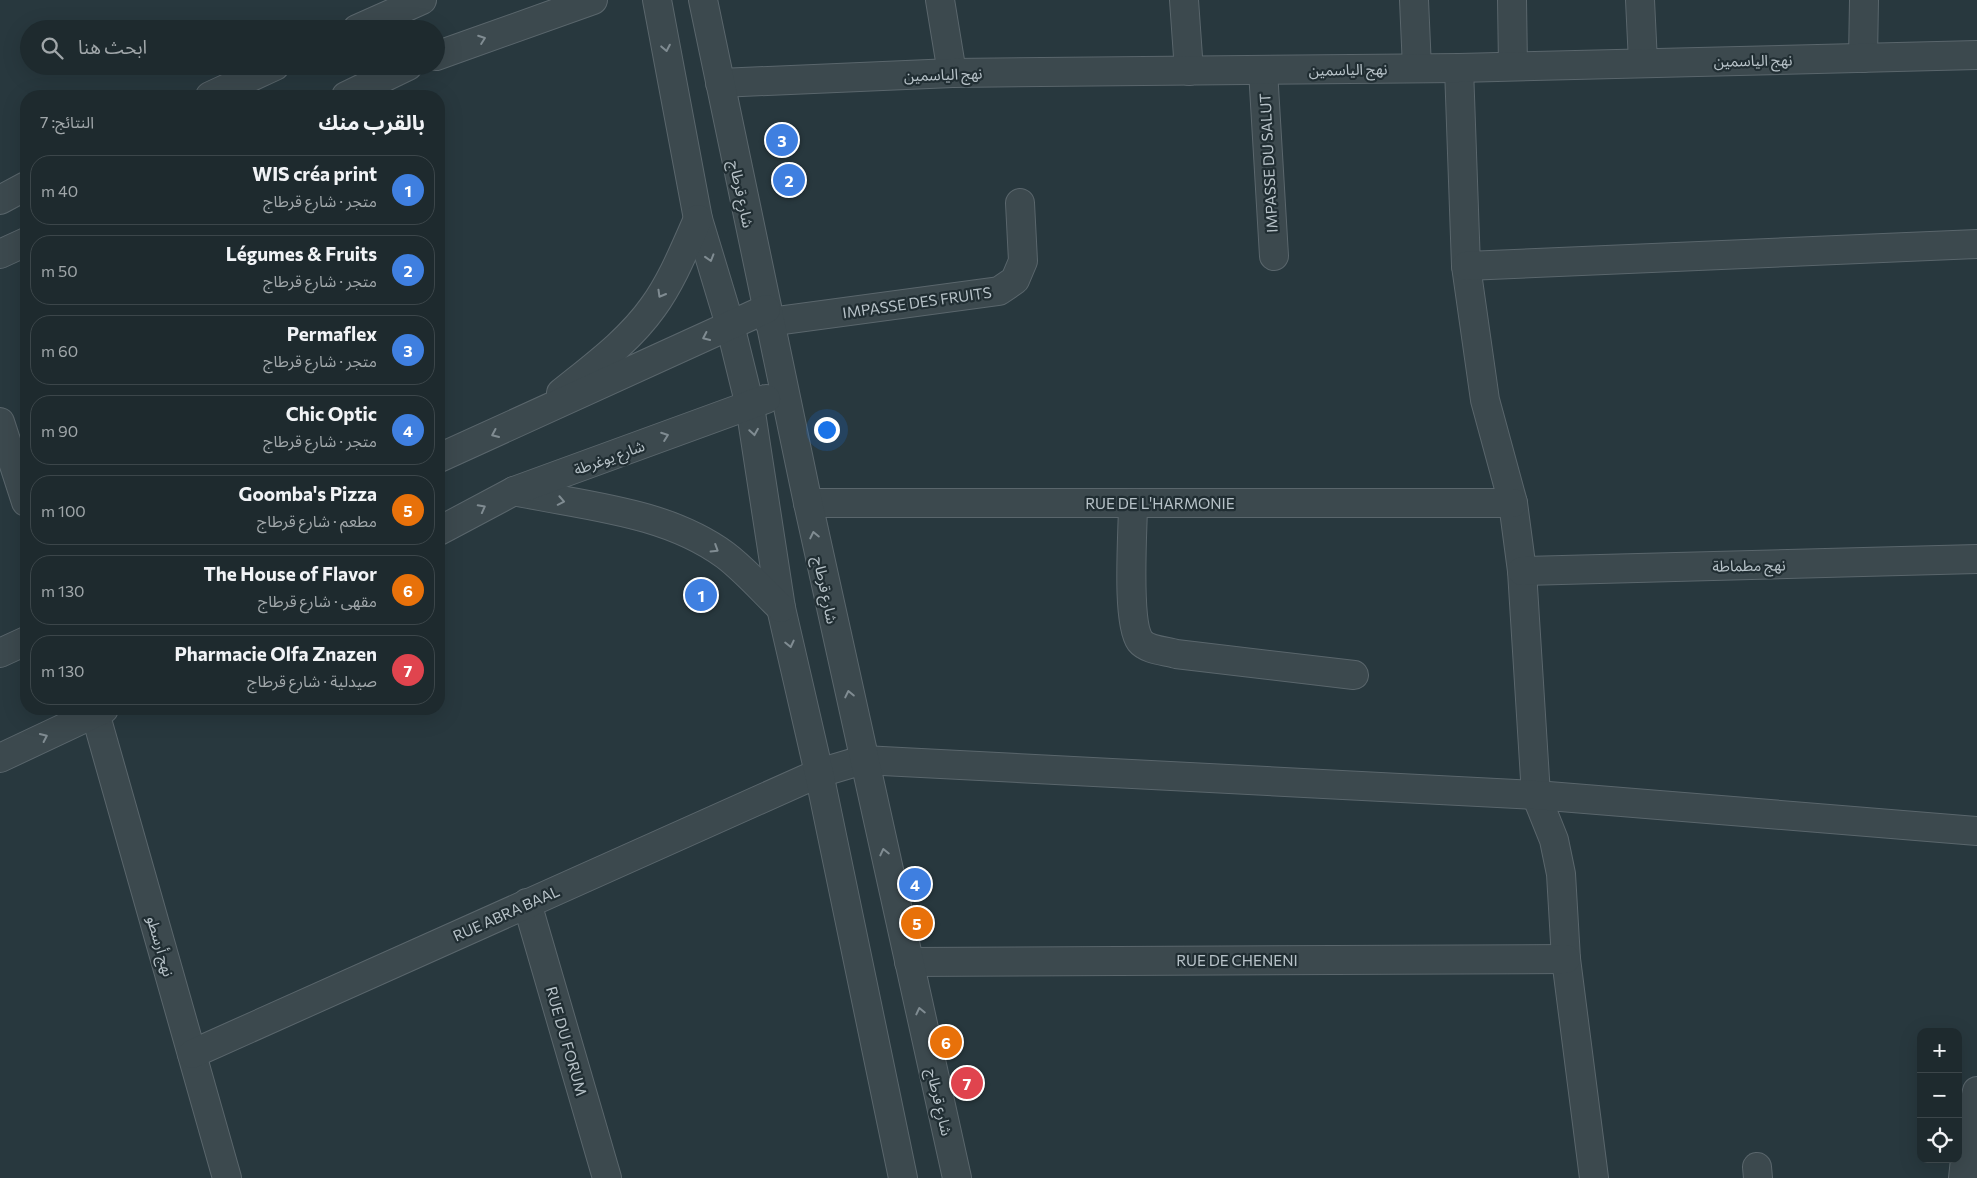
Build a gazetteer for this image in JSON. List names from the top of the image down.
{
  "streets": {
    "street": [
      "نهج الياسمين",
      "IMPASSE DU SALUT",
      "شارع قرطاج",
      "IMPASSE DES FRUITS",
      "شارع يوغرطة",
      "RUE DE L'HARMONIE",
      "نهج مطماطة",
      "RUE ABRA BAAL",
      "نهج أرسطو",
      "RUE DE CHENENI",
      "RUE DU FORUM"
    ]
  },
  "crossings": [
    ["نهج الياسمين", "IMPASSE DU SALUT"],
    ["نهج الياسمين", "شارع قرطاج"],
    ["شارع قرطاج", "IMPASSE DES FRUITS"],
    ["شارع قرطاج", "شارع يوغرطة"],
    ["شارع قرطاج", "RUE DE L'HARMONIE"],
    ["شارع قرطاج", "RUE ABRA BAAL"],
    ["شارع قرطاج", "RUE DE CHENENI"],
    ["RUE ABRA BAAL", "نهج أرسطو"],
    ["RUE ABRA BAAL", "RUE DU FORUM"]
  ],
  "page": {
    "search": "ابحث هنا",
    "heading": ["بالقرب منك", "النتائج: 7"],
    "pins": [
      "3",
      "2",
      "1",
      "4",
      "5",
      "6",
      "7"
    ],
    "list": [
      {
        "mark": "1",
        "name": "WIS créa print",
        "note": "متجر · شارع قرطاج",
        "value": "40 m"
      },
      {
        "mark": "2",
        "name": "Légumes & Fruits",
        "note": "متجر · شارع قرطاج",
        "value": "50 m"
      },
      {
        "mark": "3",
        "name": "Permaflex",
        "note": "متجر · شارع قرطاج",
        "value": "60 m"
      },
      {
        "mark": "4",
        "name": "Chic Optic",
        "note": "متجر · شارع قرطاج",
        "value": "90 m"
      },
      {
        "mark": "5",
        "name": "Goomba's Pizza",
        "note": "مطعم · شارع قرطاج",
        "value": "100 m"
      },
      {
        "mark": "6",
        "name": "The House of Flavor",
        "note": "مقهى · شارع قرطاج",
        "value": "130 m"
      },
      {
        "mark": "7",
        "name": "Pharmacie Olfa Znazen",
        "note": "صيدلية · شارع قرطاج",
        "value": "130 m"
      }
    ],
    "map_buttons": ["+", "−"]
  }
}
